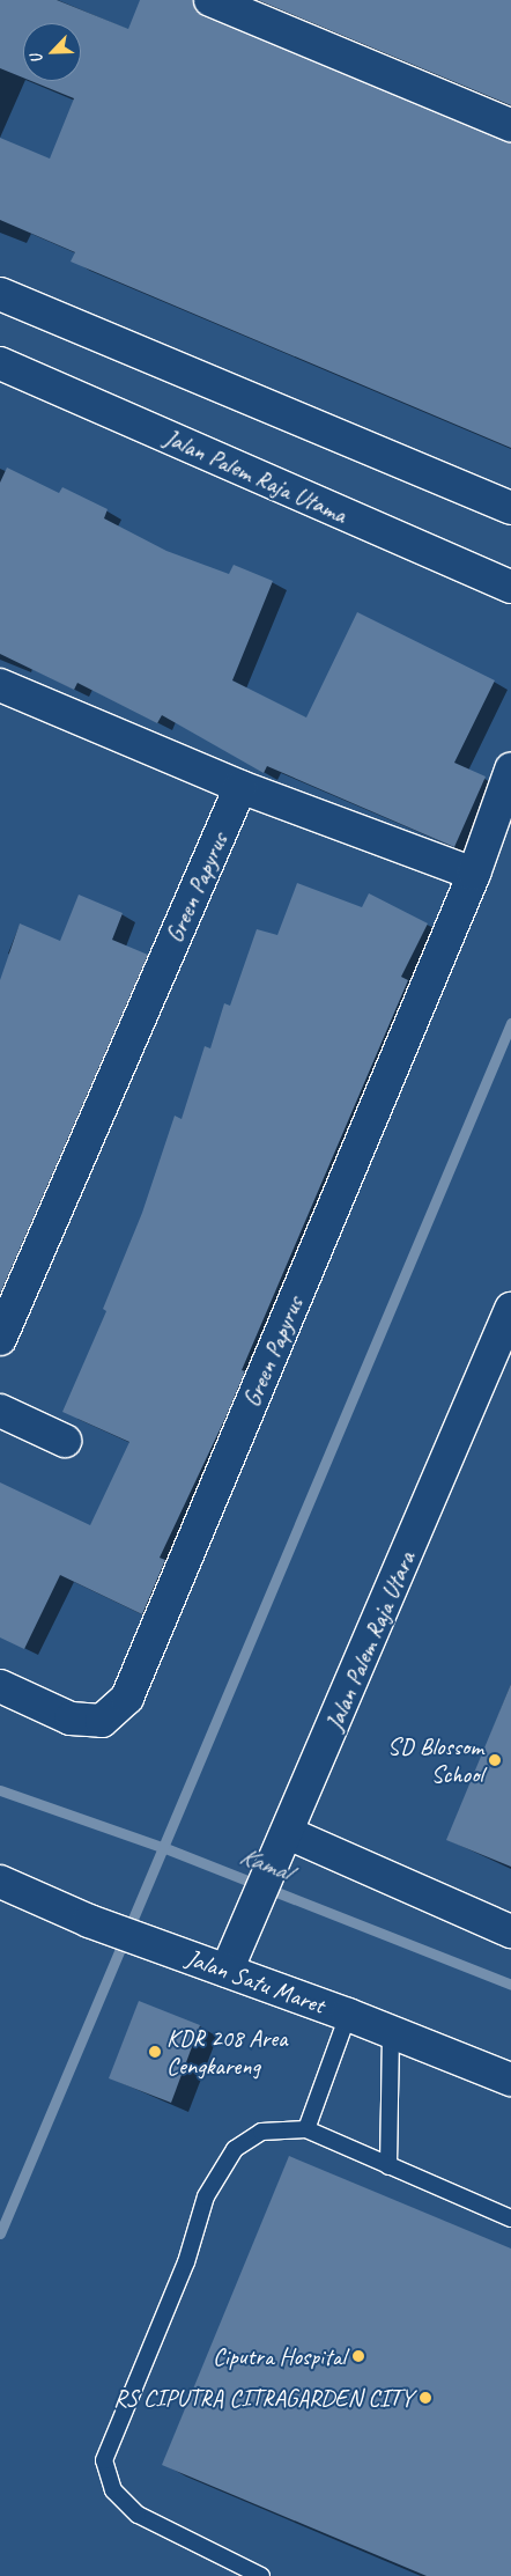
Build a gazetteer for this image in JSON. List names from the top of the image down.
{
  "streets": {
    "street": [
      "Jalan Palem Raja Utama",
      "Green Papyrus",
      "Jalan Palem Raja Utara",
      "Jalan Satu Maret"
    ]
  },
  "crossings": [
    ["Jalan Palem Raja Utara", "Jalan Satu Maret"]
  ],
  "water": ["Kamal"],
  "places": [
    "SD Blossom School",
    "KDR 208 Area Cengkareng",
    "Ciputra Hospital",
    "RS CIPUTRA CITRAGARDEN CITY"
  ],
  "north": "bottom left"
}
